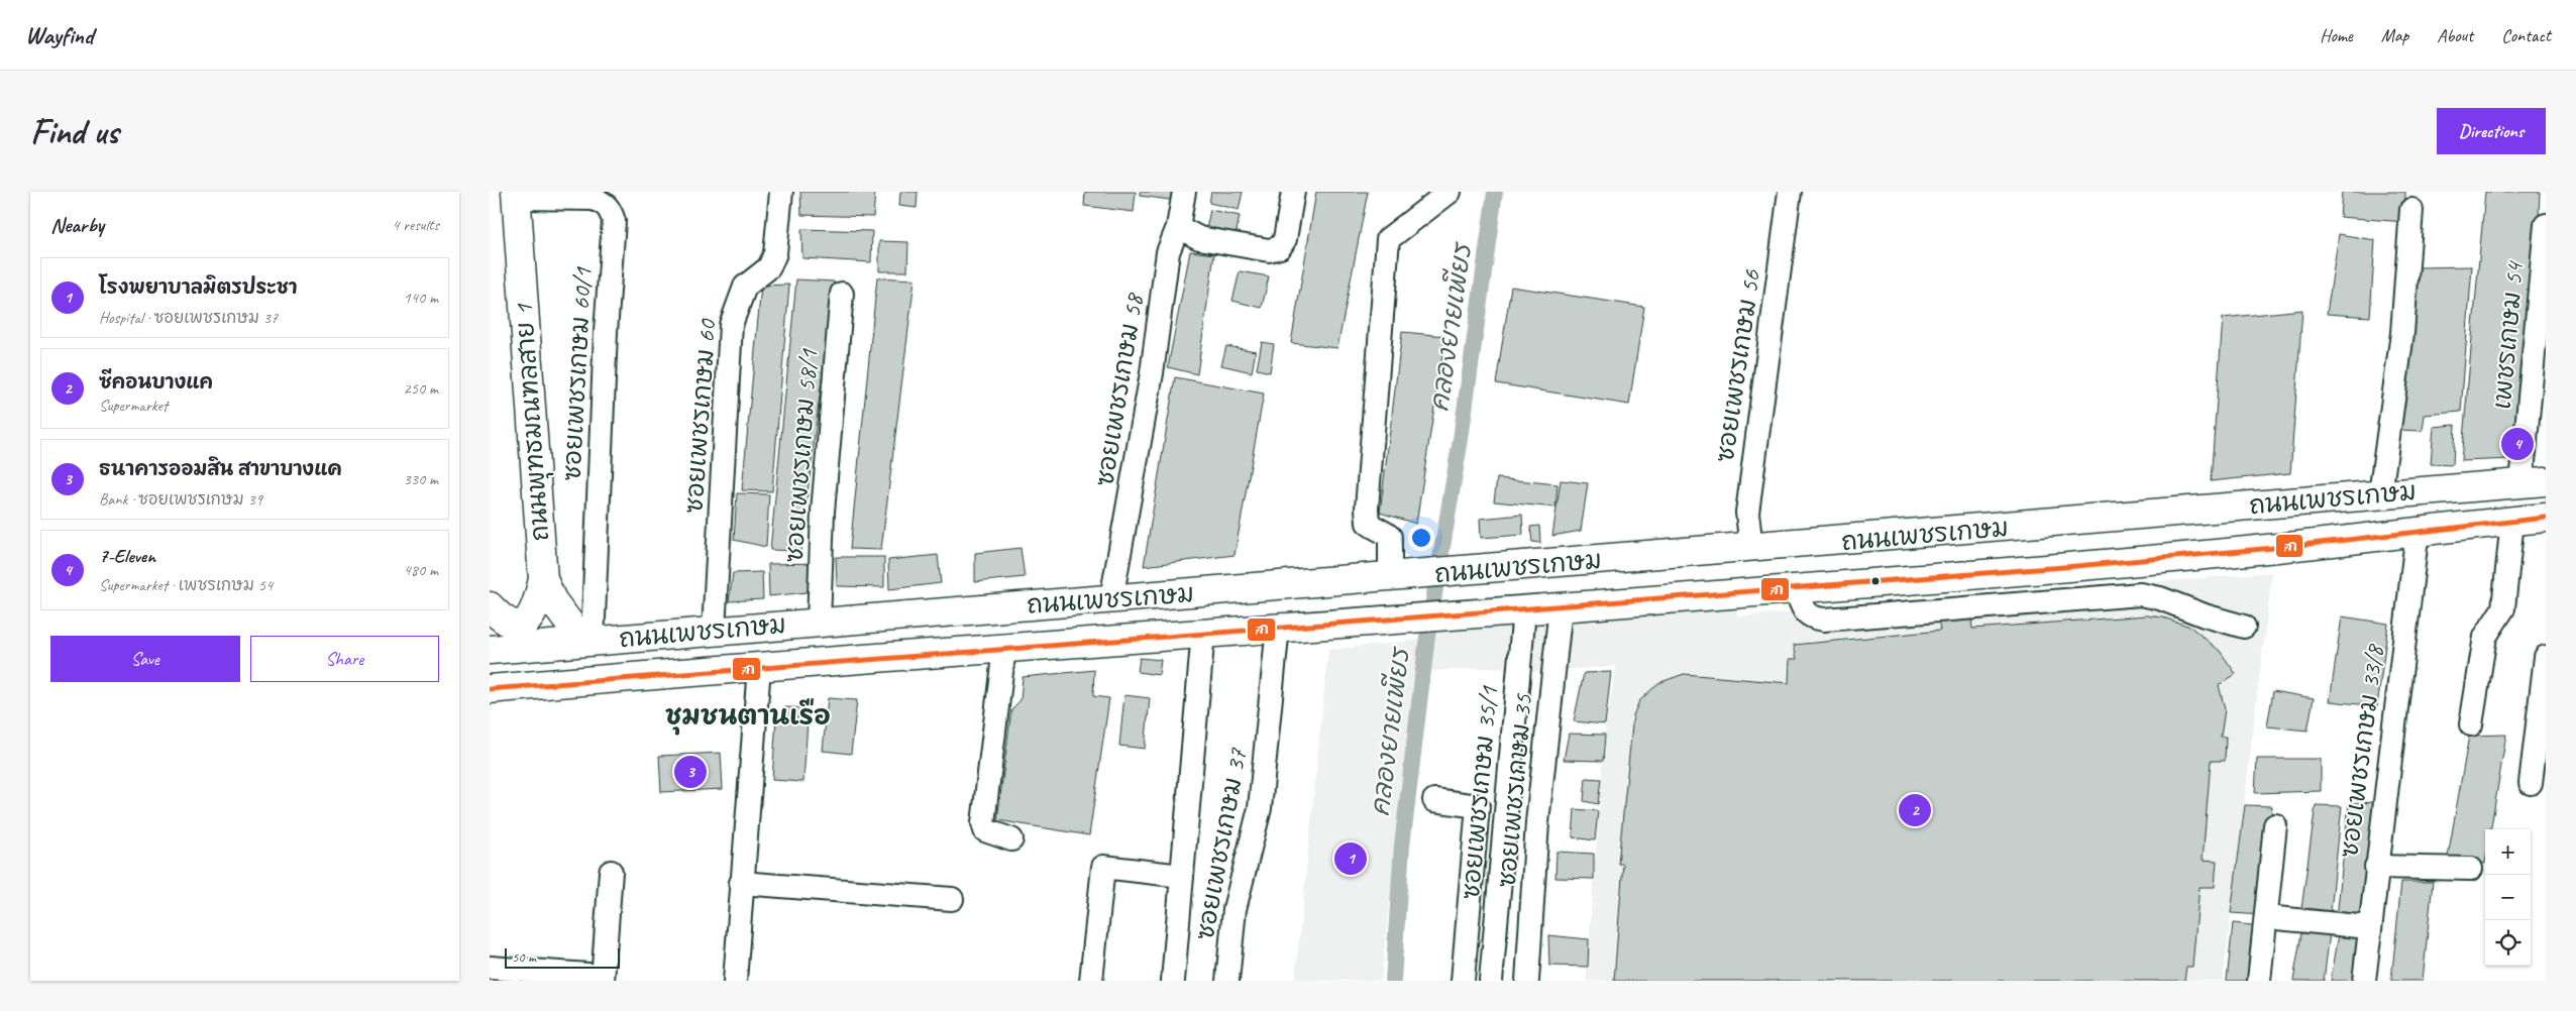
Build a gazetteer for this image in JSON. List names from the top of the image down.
{
  "streets": {
    "main road": ["ถนนพุทธมณฑลสาย 1", "ถนนเพชรเกษม"],
    "street": [
      "เพชรเกษม 54",
      "ซอยเพชรเกษม 56",
      "ซอยเพชรเกษม 60/1",
      "ซอยเพชรเกษม 58",
      "ซอยเพชรเกษม 60",
      "ซอยเพชรเกษม 58/1",
      "ซอยเพชรเกษม 33/8",
      "ซอยเพชรเกษม 35",
      "ซอยเพชรเกษม 35/1",
      "ซอยเพชรเกษม 37"
    ]
  },
  "crossings": [
    ["เพชรเกษม 54", "ถนนเพชรเกษม"],
    ["ซอยเพชรเกษม 56", "ถนนเพชรเกษม"],
    ["ซอยเพชรเกษม 60/1", "ถนนพุทธมณฑลสาย 1"],
    ["ซอยเพชรเกษม 60/1", "ถนนเพชรเกษม"],
    ["ซอยเพชรเกษม 58", "ถนนเพชรเกษม"],
    ["ซอยเพชรเกษม 60", "ถนนเพชรเกษม"],
    ["ถนนพุทธมณฑลสาย 1", "ถนนเพชรเกษม"],
    ["ซอยเพชรเกษม 58/1", "ถนนเพชรเกษม"],
    ["ถนนเพชรเกษม", "ซอยเพชรเกษม 33/8"],
    ["ถนนเพชรเกษม", "ซอยเพชรเกษม 35"],
    ["ถนนเพชรเกษม", "ซอยเพชรเกษม 35/1"],
    ["ถนนเพชรเกษม", "ซอยเพชรเกษม 37"]
  ],
  "districts": ["ชุมชนตานเรือ"],
  "water": ["คลองยายเพียร"],
  "lines": ["transit line 7ก"],
  "scale_bar": "50 m",
  "page": {
    "header": "Wayfind",
    "nav": [
      "Home",
      "Map",
      "About",
      "Contact"
    ],
    "buttons": [
      "Directions",
      ["Save", "Share"]
    ],
    "title": "Find us",
    "heading": ["Nearby", "4 results"],
    "list": [
      {
        "mark": "1",
        "name": "โรงพยาบาลมิตรประชา",
        "note": "Hospital · ซอยเพชรเกษม 37",
        "value": "140 m"
      },
      {
        "mark": "2",
        "name": "ซีคอนบางแค",
        "note": "Supermarket",
        "value": "250 m"
      },
      {
        "mark": "3",
        "name": "ธนาคารออมสิน สาขาบางแค",
        "note": "Bank · ซอยเพชรเกษม 39",
        "value": "330 m"
      },
      {
        "mark": "4",
        "name": "7-Eleven",
        "note": "Supermarket · เพชรเกษม 54",
        "value": "480 m"
      }
    ],
    "pins": [
      "4",
      "3",
      "2",
      "1"
    ],
    "map_buttons": ["+", "−"],
    "scale": "50 m"
  }
}
